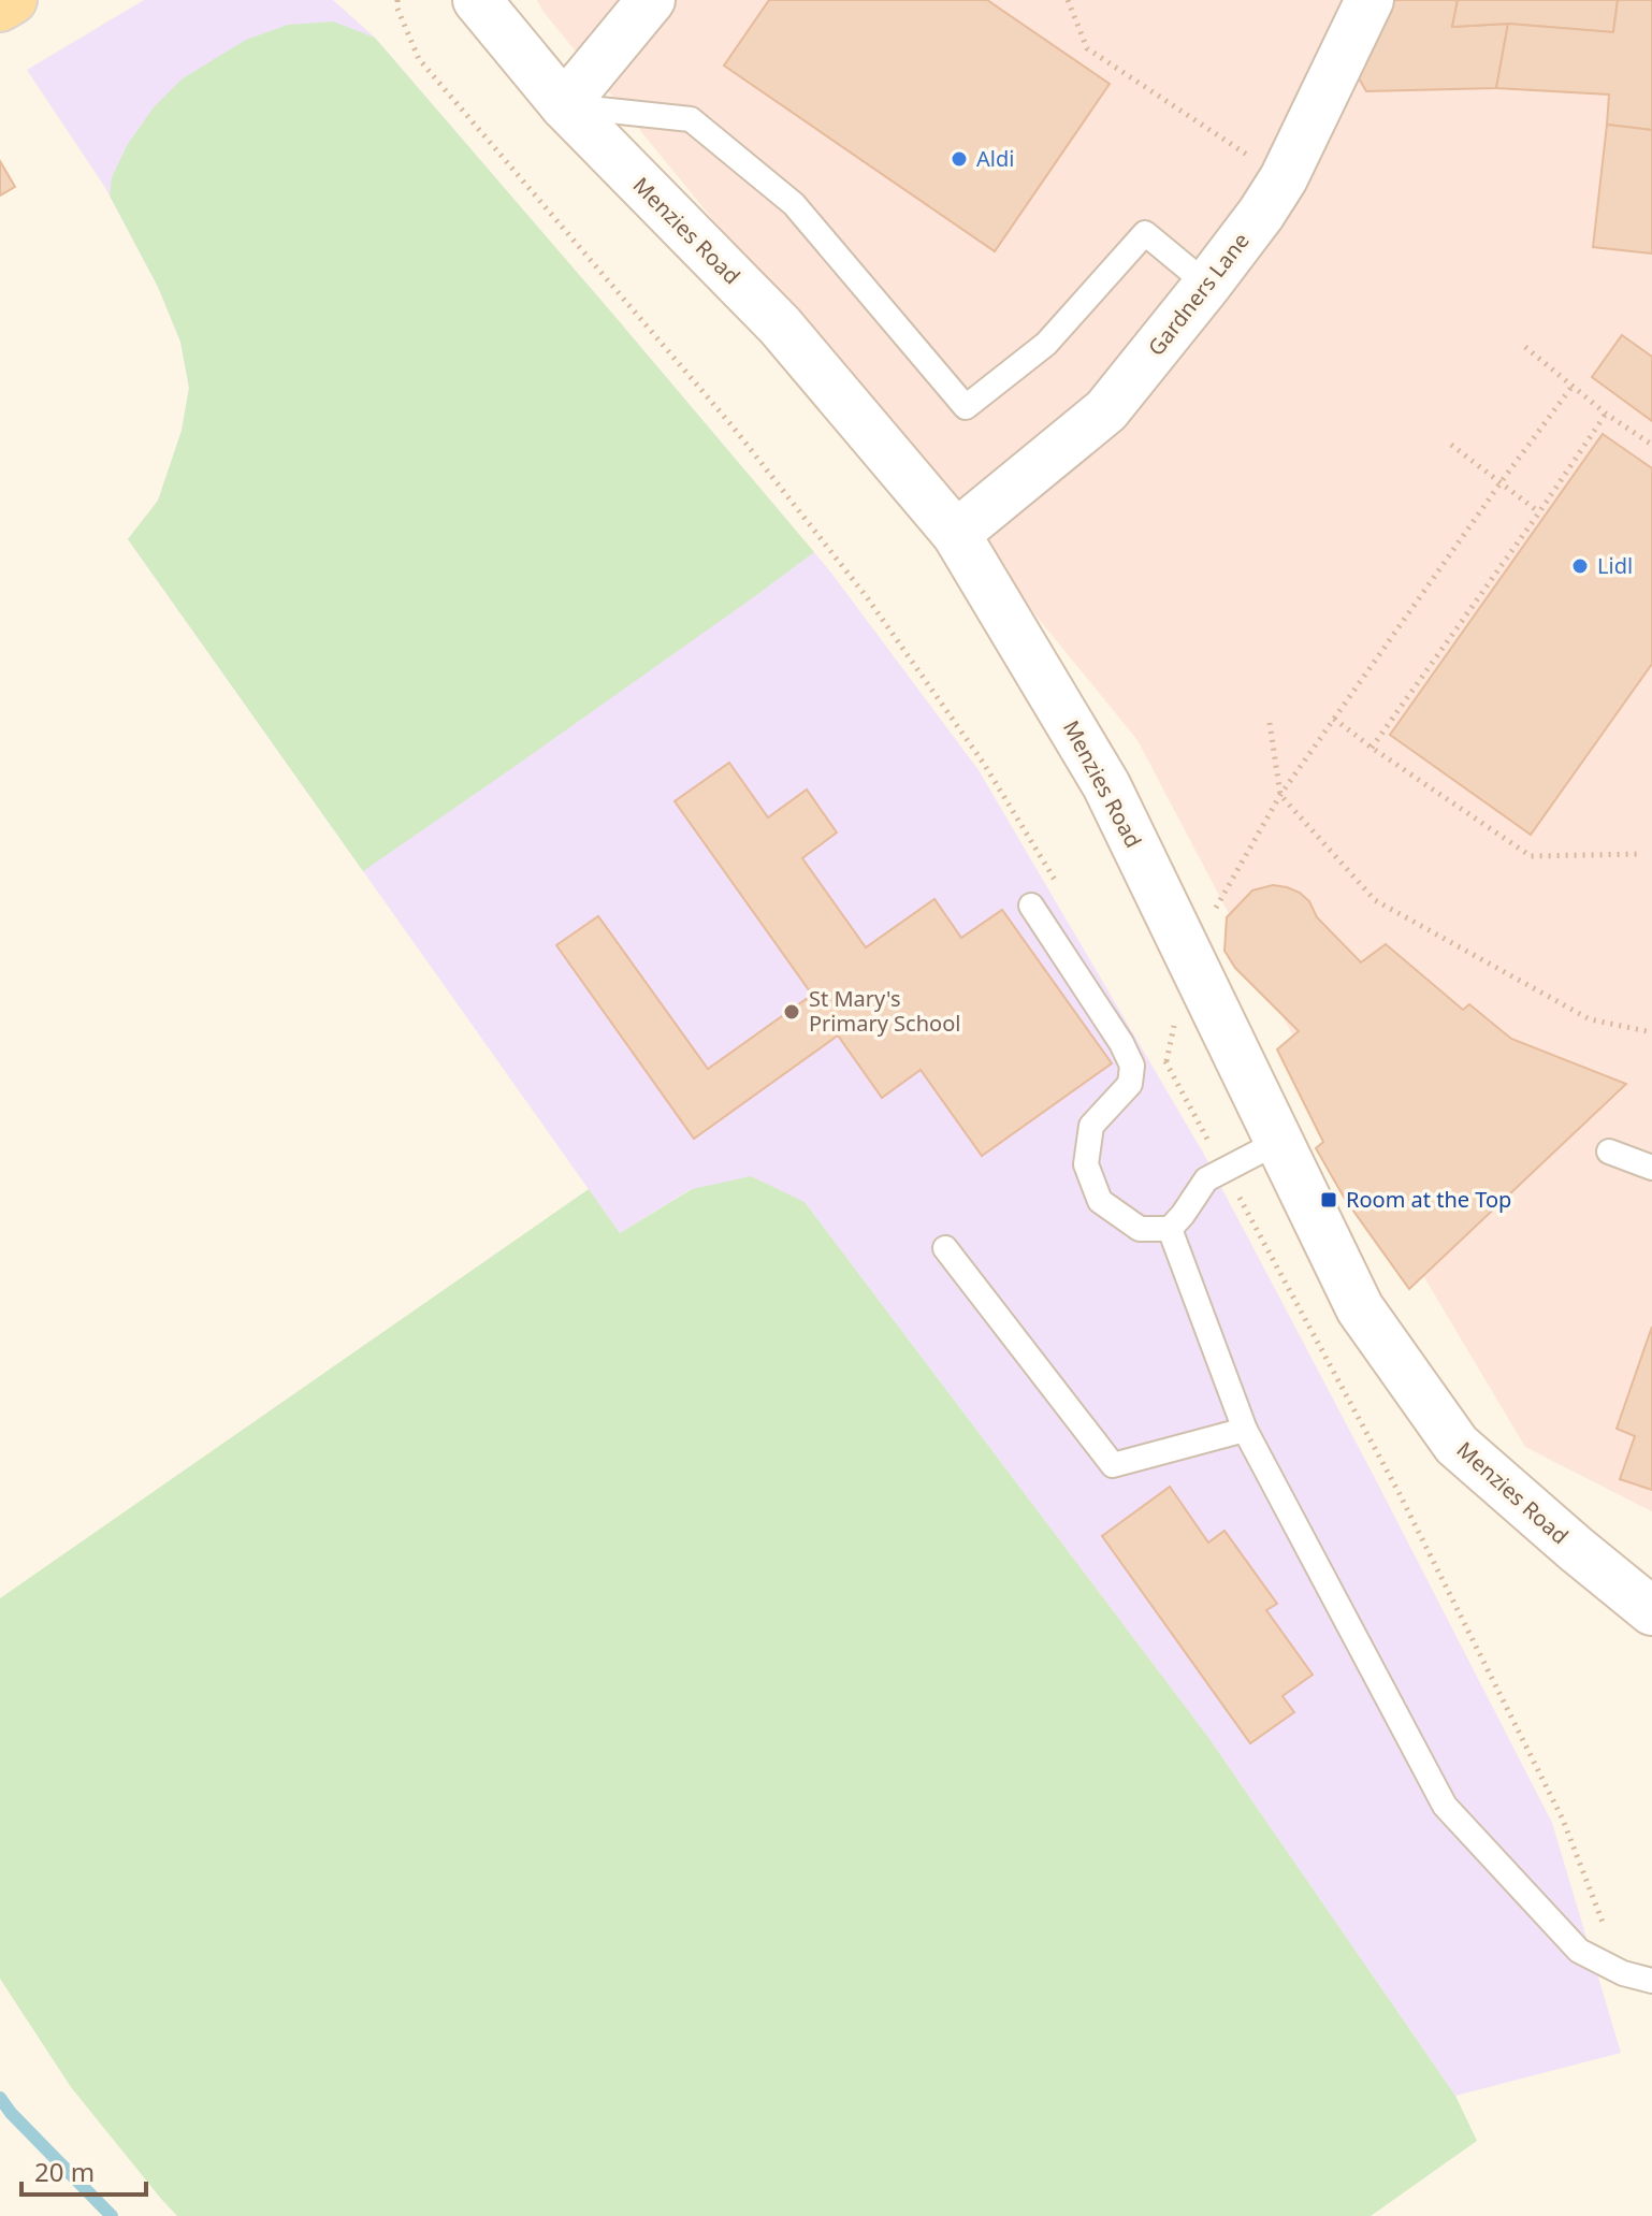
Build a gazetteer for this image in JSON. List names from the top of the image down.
{
  "streets": {
    "street": ["Menzies Road", "Gardners Lane"]
  },
  "crossings": [
    ["Menzies Road", "Gardners Lane"]
  ],
  "places": {
    "other": ["Aldi", "Lidl", "St Mary's Primary School"],
    "transit": ["Room at the Top"]
  },
  "scale_bar": "20 m"
}
